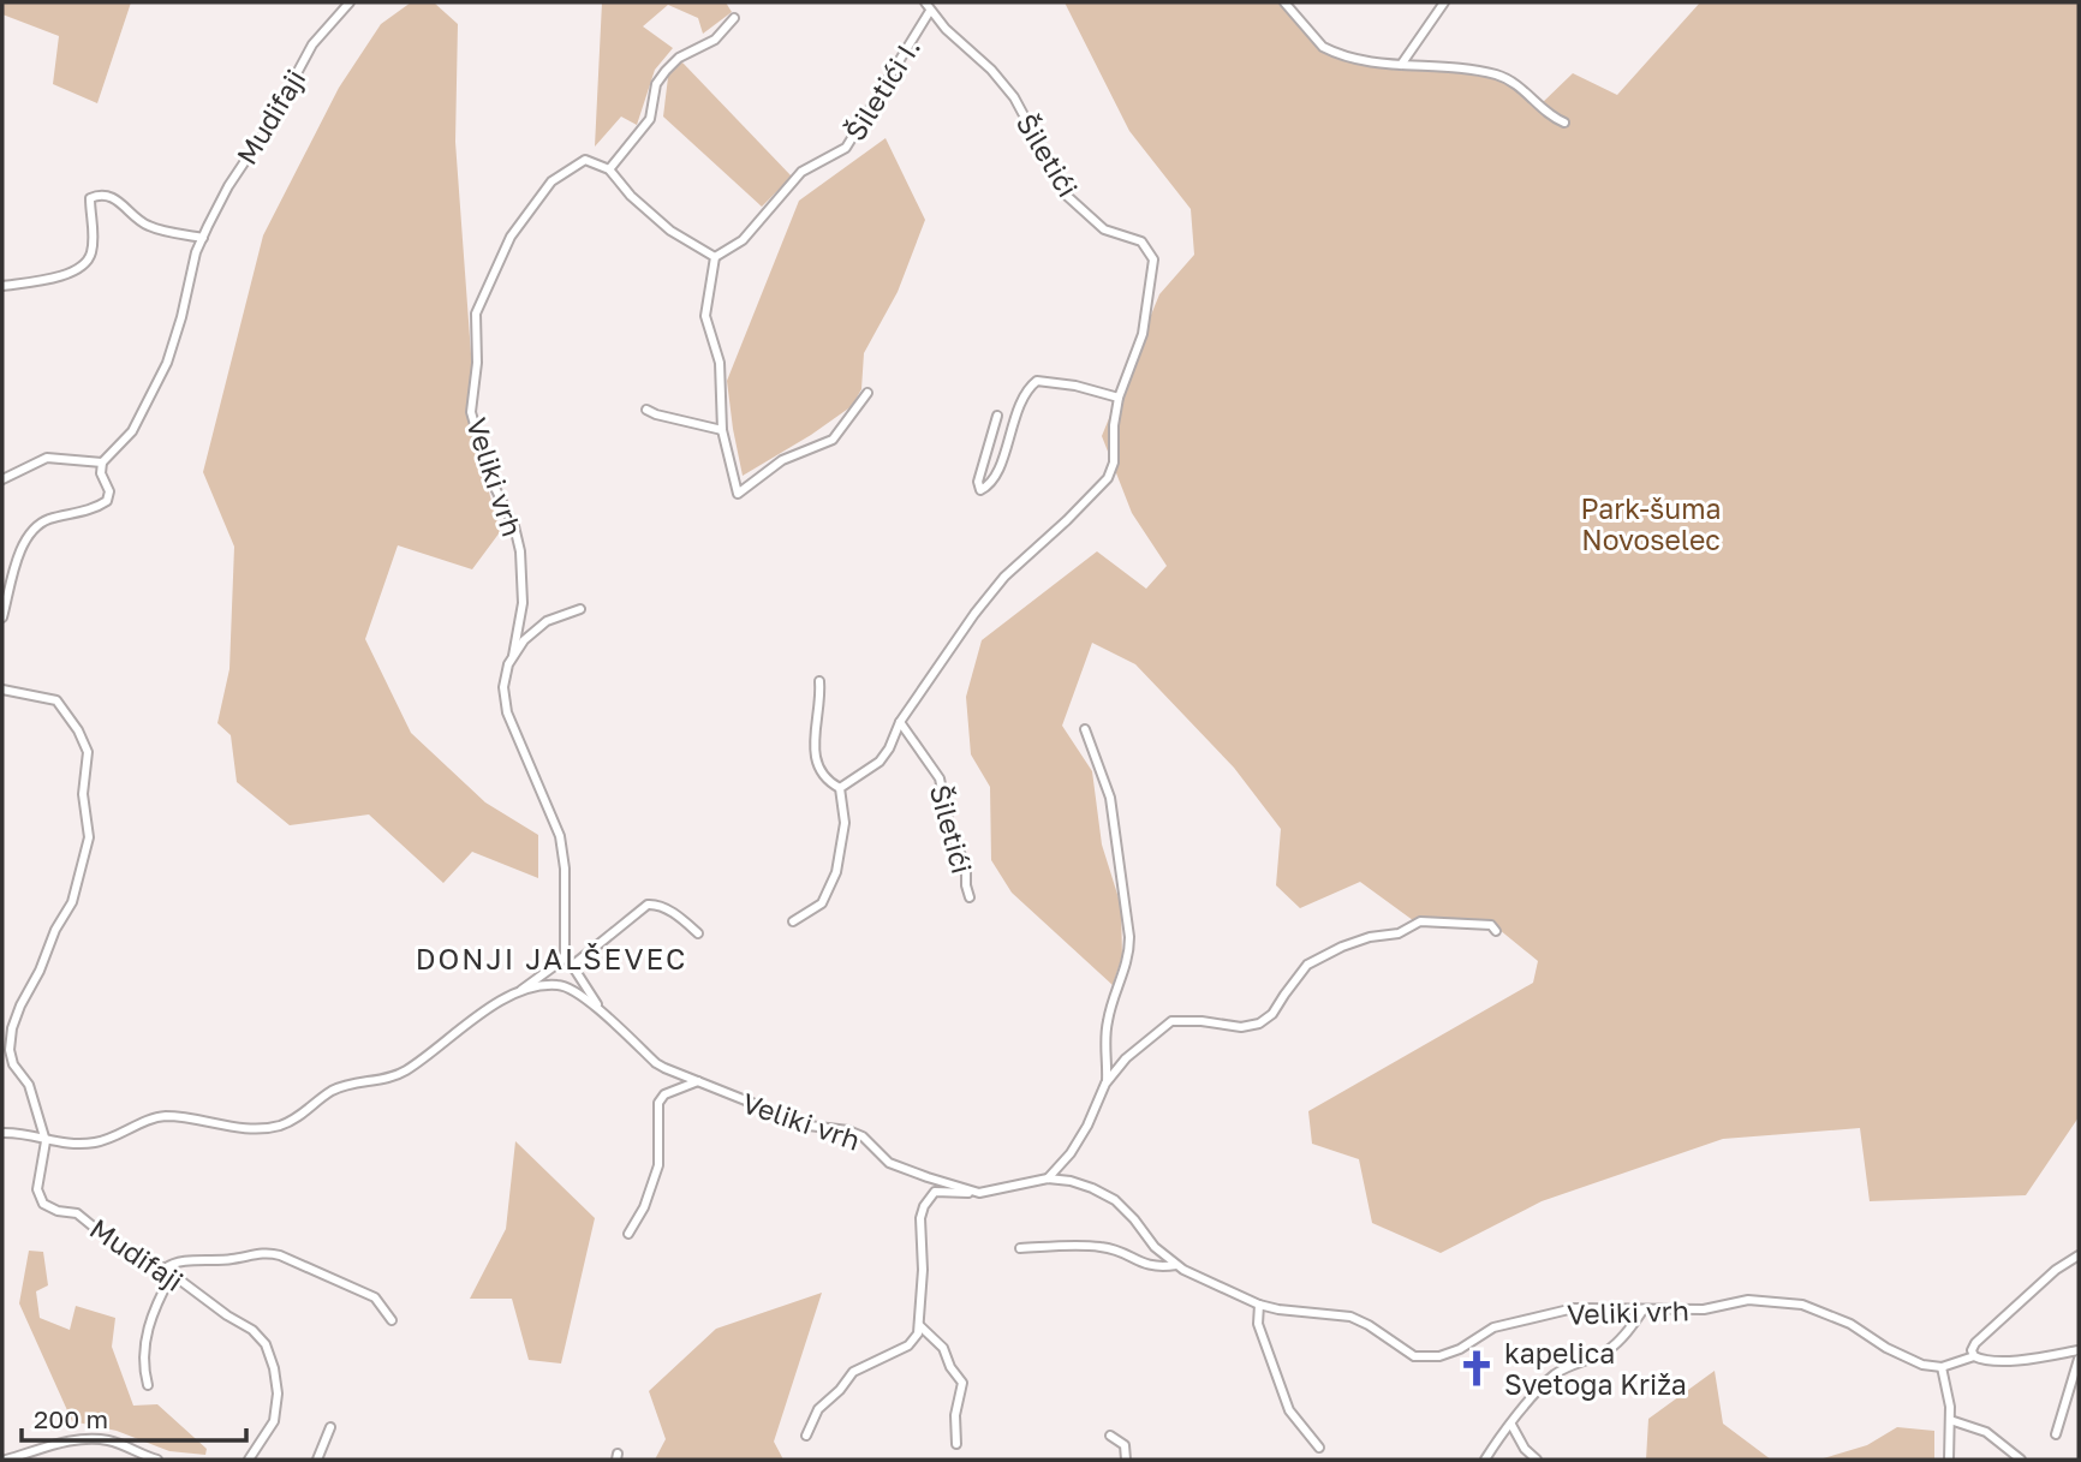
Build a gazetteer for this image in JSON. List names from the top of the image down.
{
  "streets": {
    "street": [
      "Šiletići I.",
      "Mudifaji",
      "Šiletići",
      "Veliki vrh"
    ]
  },
  "crossings": [
    ["Šiletići I.", "Šiletići"],
    ["Mudifaji", "Veliki vrh"]
  ],
  "districts": ["DONJI JALŠEVEC"],
  "parks": ["Park-šuma Novoselec"],
  "places": {
    "church": ["kapelica Svetoga Križa"]
  },
  "scale_bar": "200 m"
}
